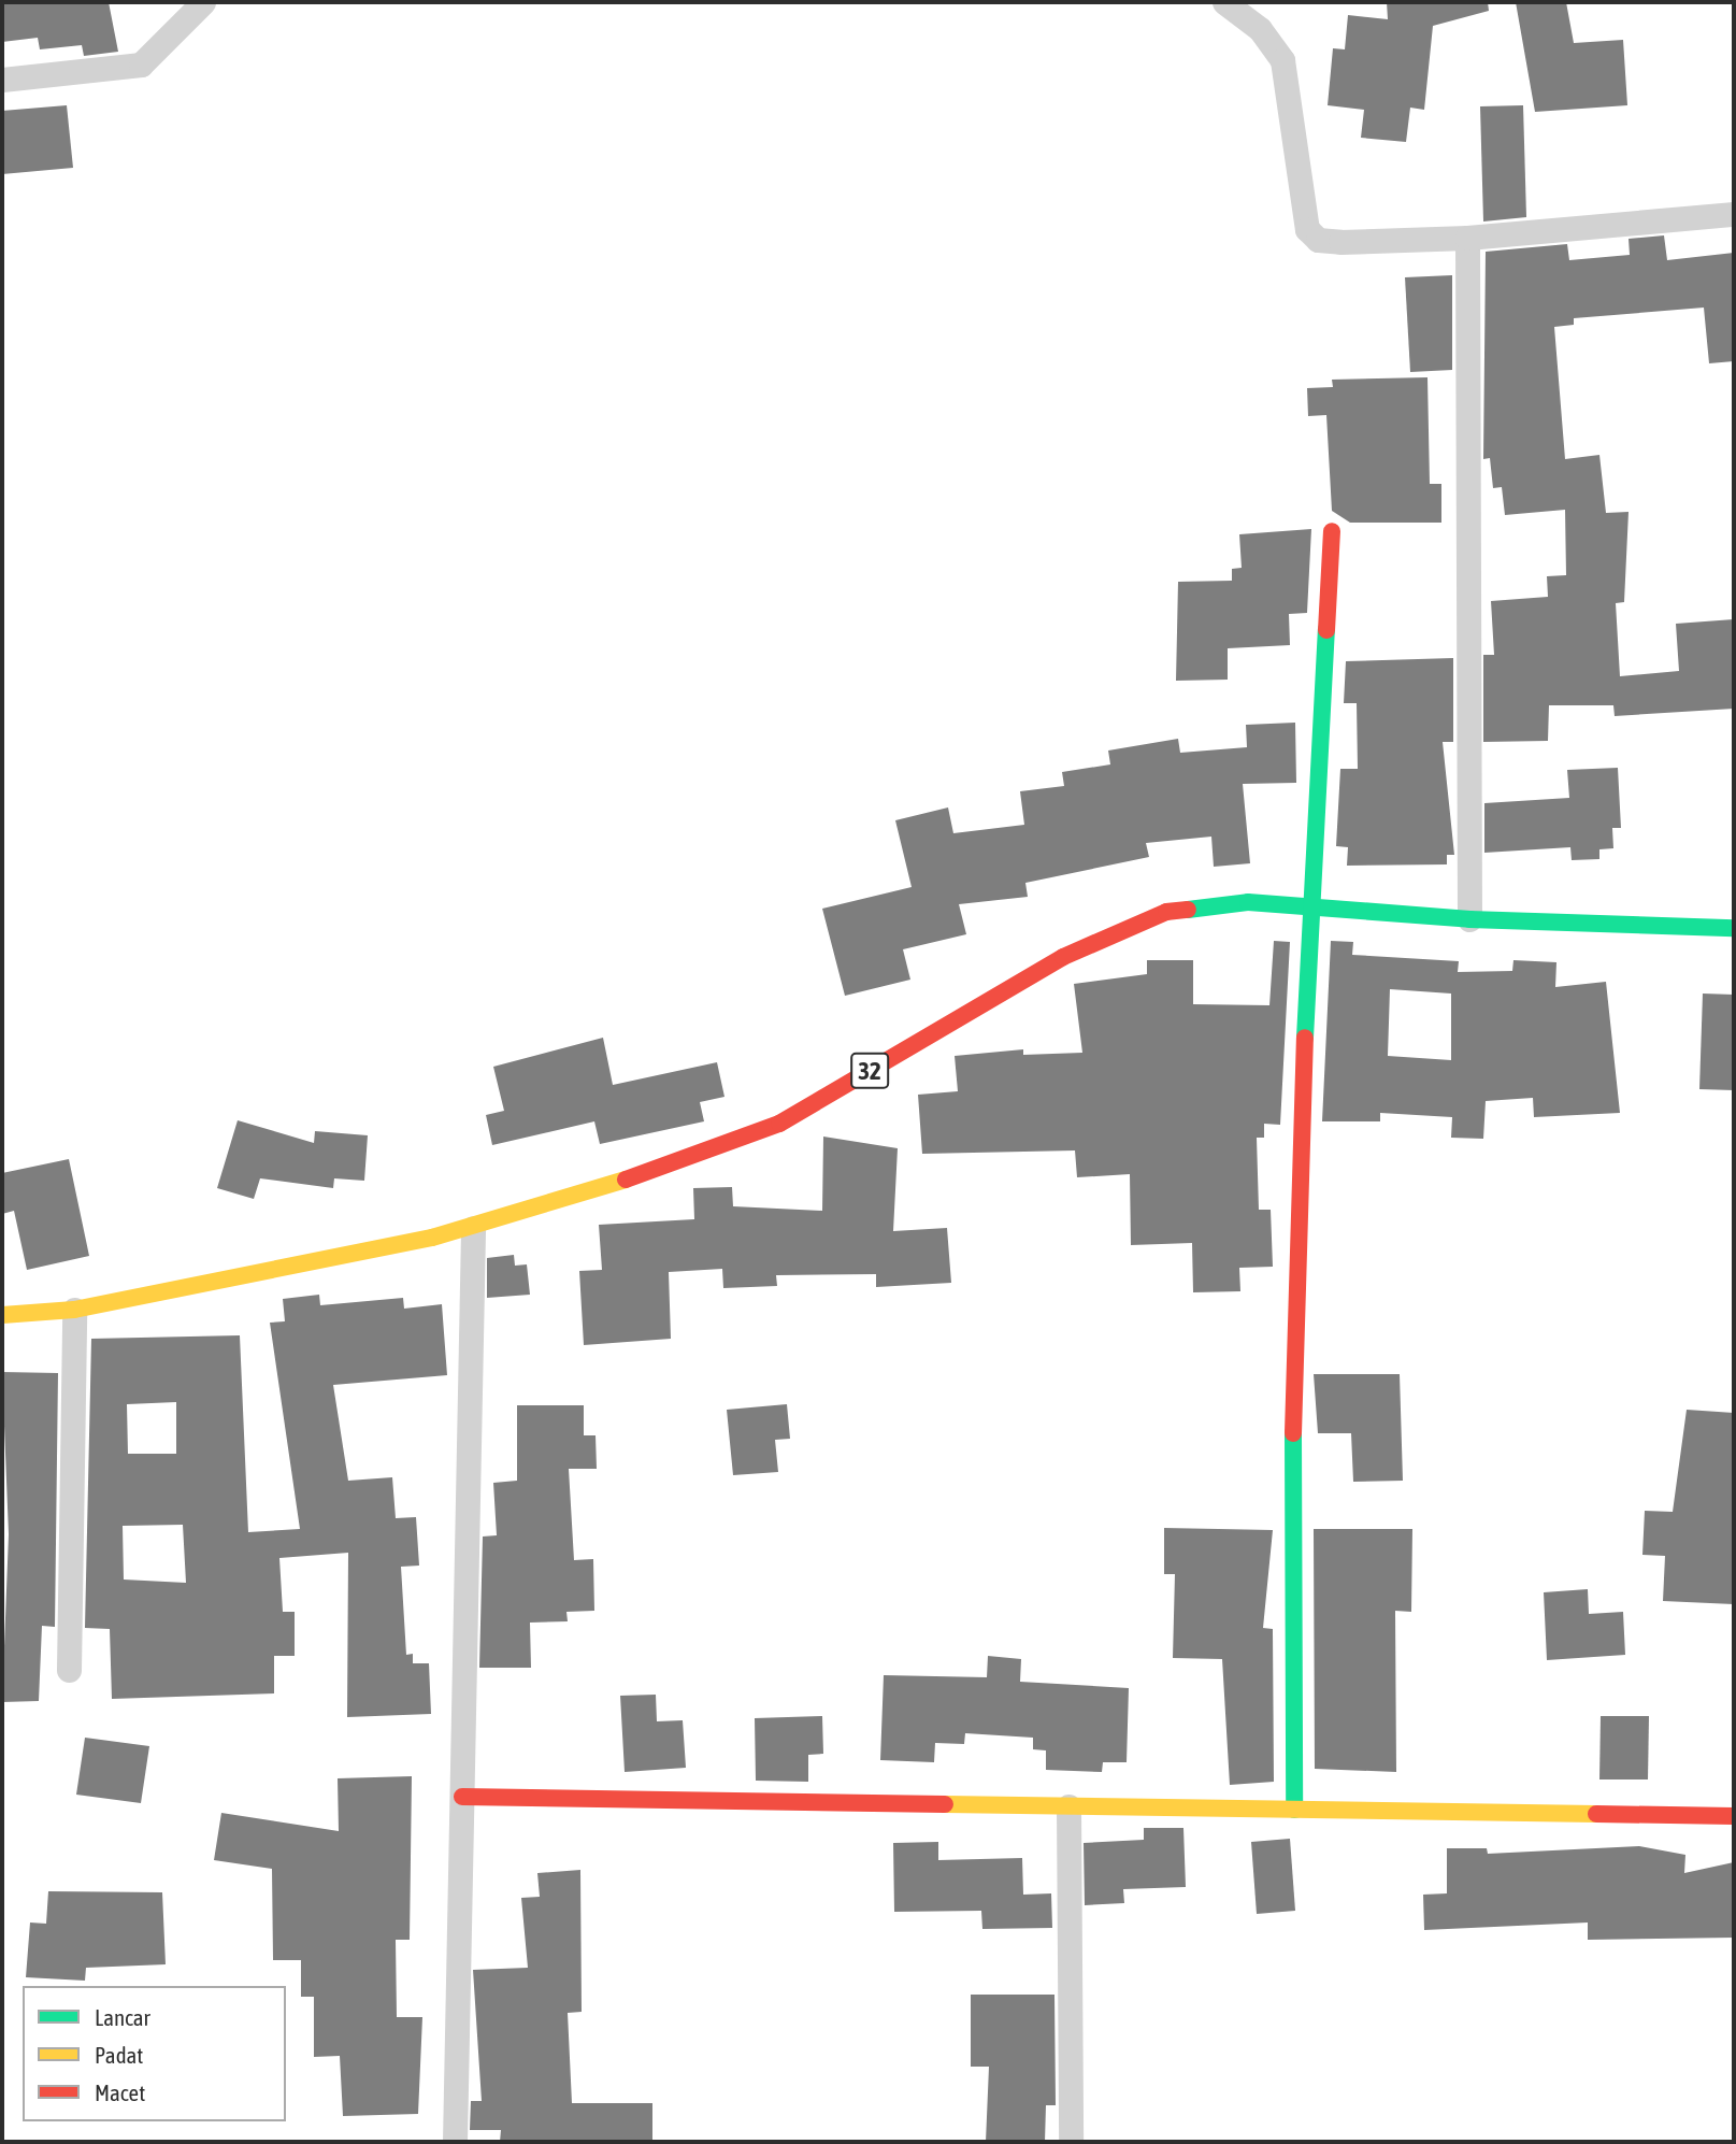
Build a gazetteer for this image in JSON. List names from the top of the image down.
{
  "streets": {
    "main road": ["32"]
  },
  "legend": ["Lancar", "Padat", "Macet"]
}
